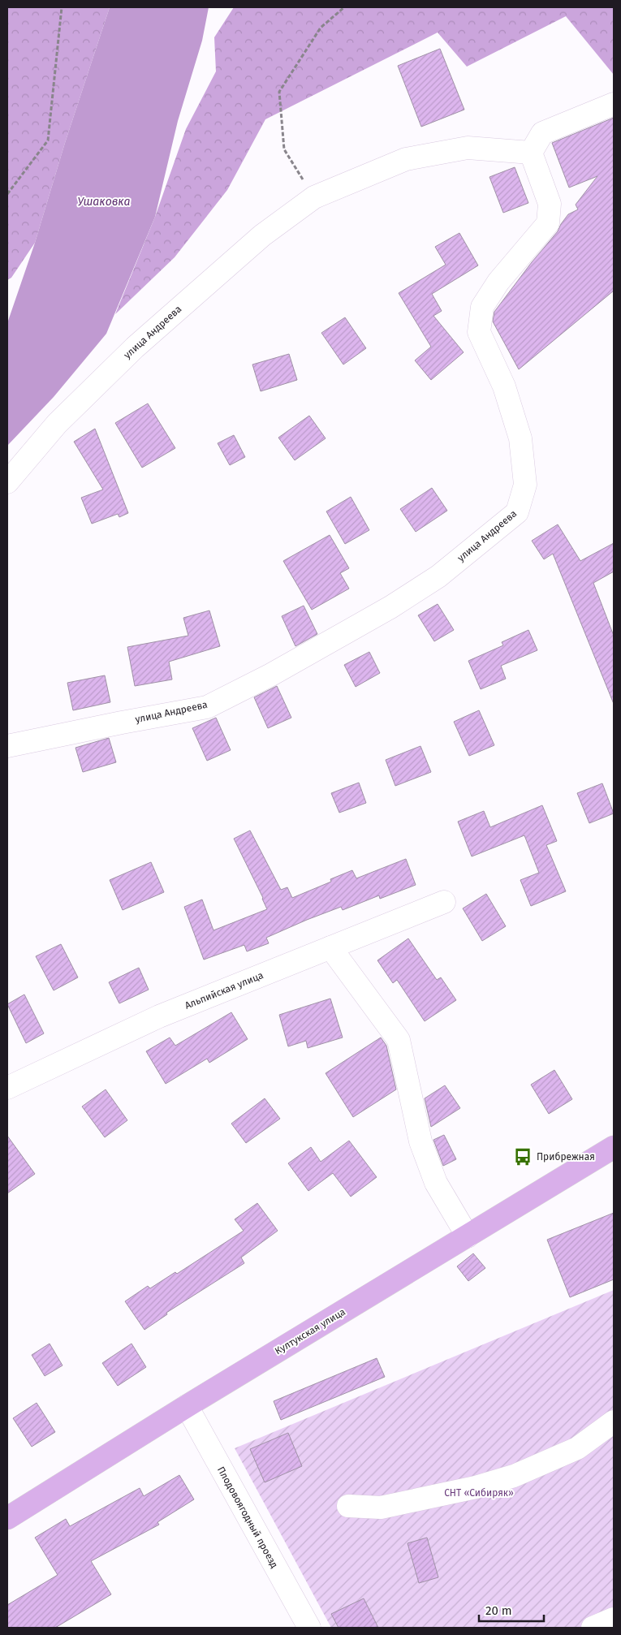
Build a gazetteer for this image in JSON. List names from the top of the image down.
{
  "streets": {
    "main road": ["Култукская улица"],
    "street": ["улица Андреева", "Альпийская улица", "Плодовоягодный проезд"]
  },
  "crossings": [
    ["Култукская улица", "Плодовоягодный проезд"]
  ],
  "water": ["Ушаковка"],
  "parks": ["СНТ «Сибиряк»"],
  "places": {
    "bus stop": ["Прибрежная"]
  },
  "scale_bar": "20 m"
}
